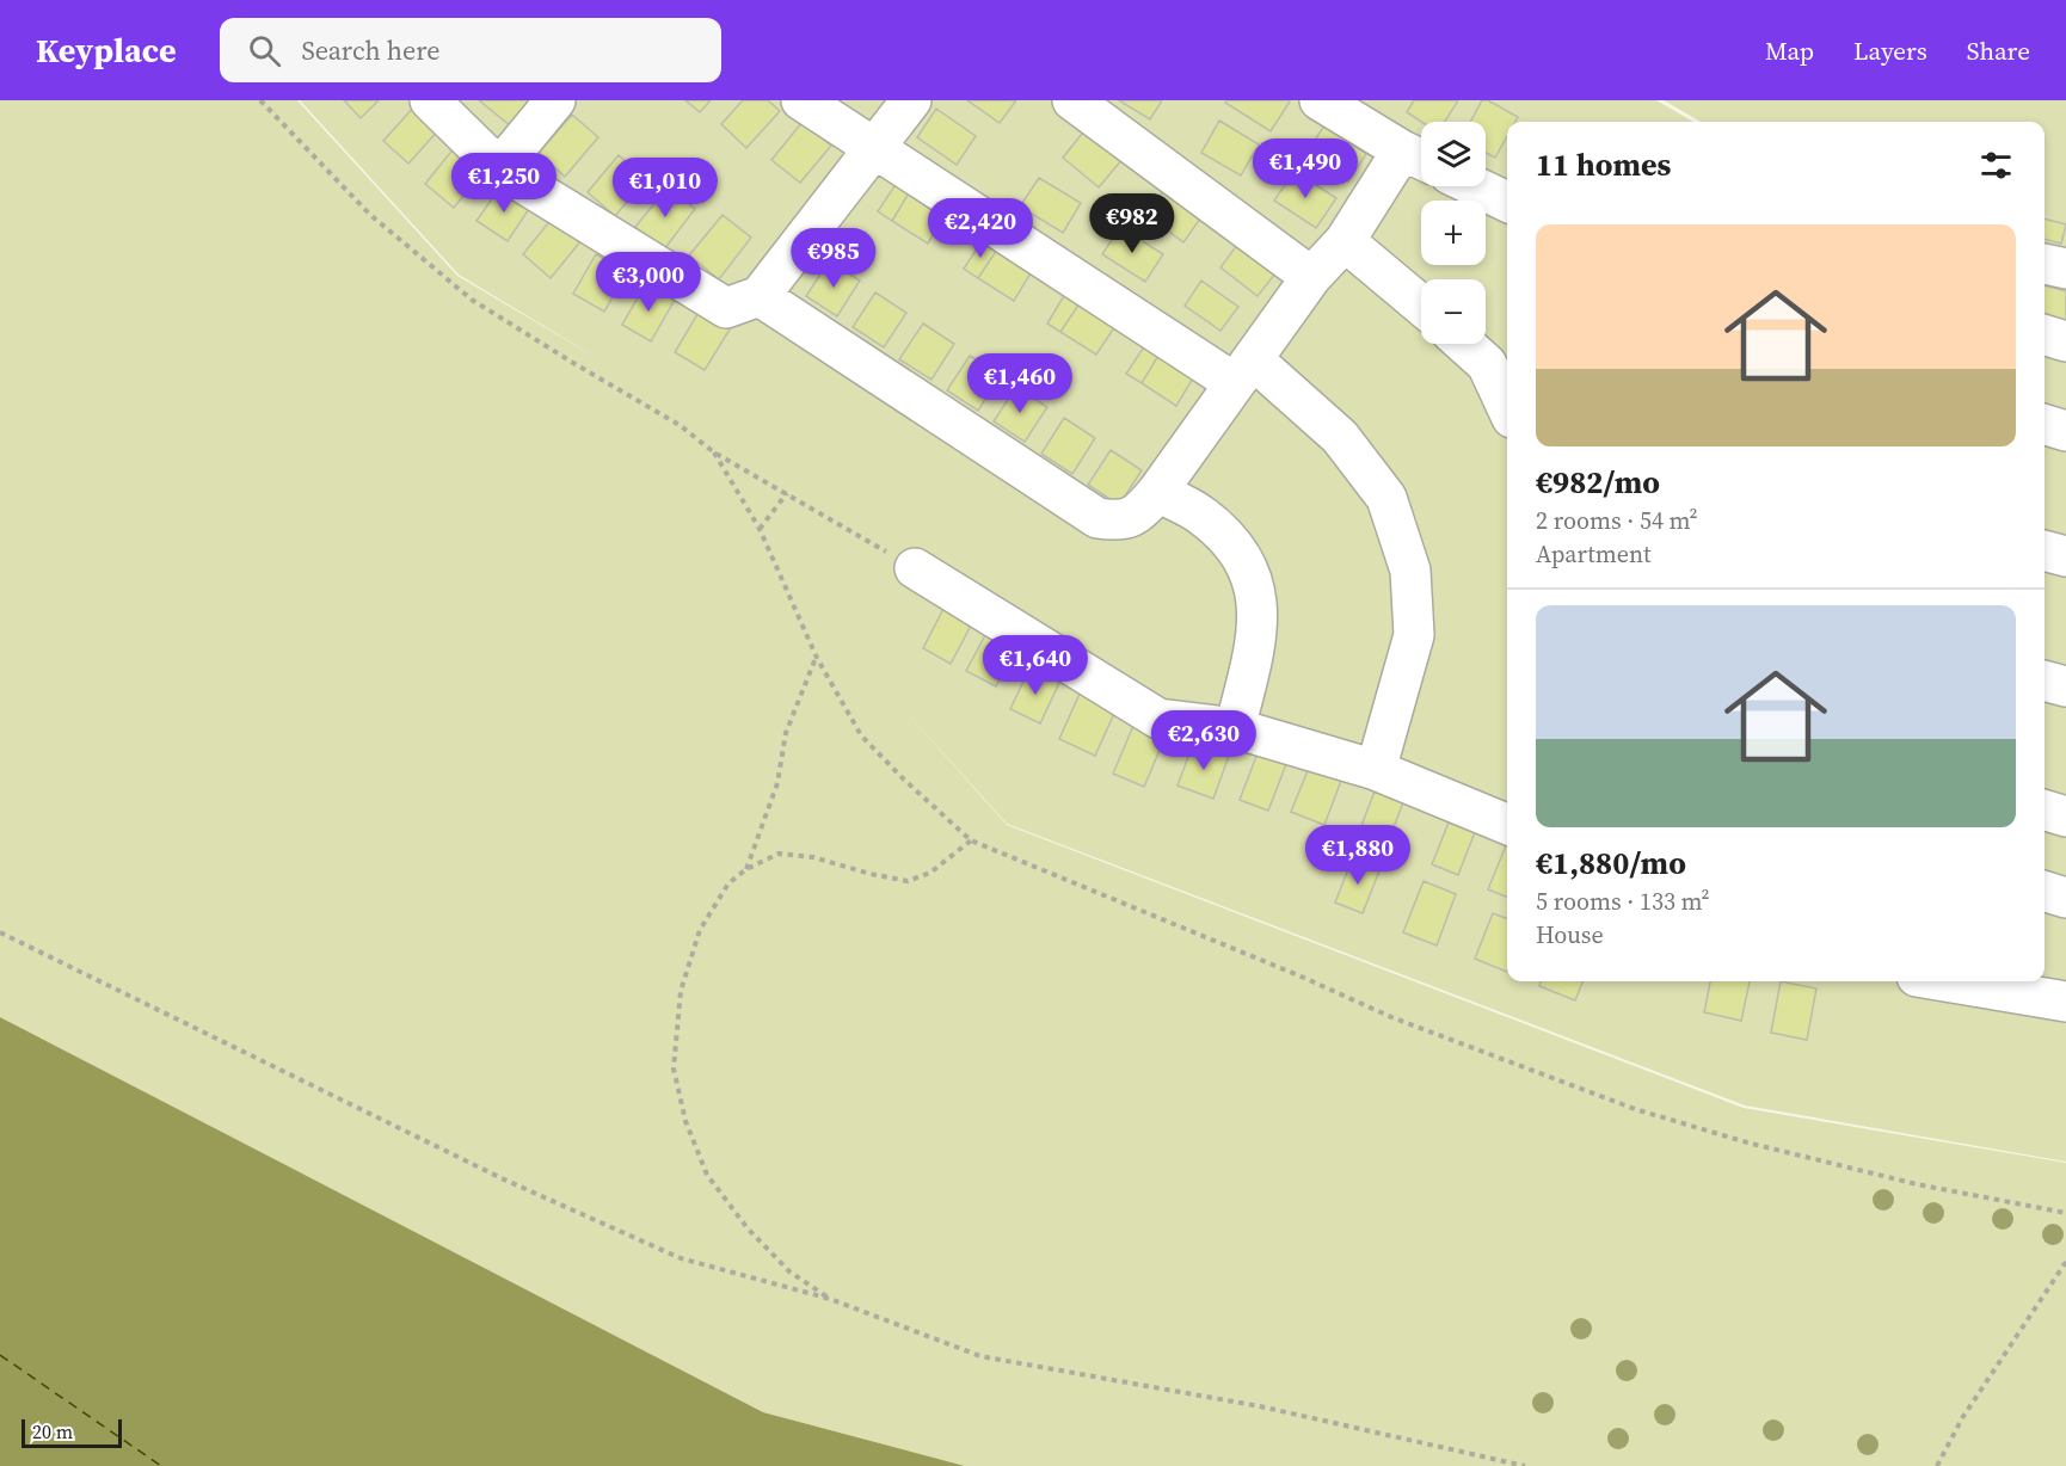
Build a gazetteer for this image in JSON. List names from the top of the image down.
{
  "scale_bar": "20 m",
  "page": {
    "header": "Keyplace",
    "search": "Search here",
    "nav": ["Map", "Layers", "Share"],
    "map_buttons": ["+", "−"],
    "heading": "11 homes",
    "price": [
      "€1,490",
      "€1,250",
      "€1,010",
      "€982",
      "€2,420",
      "€985",
      "€3,000",
      "€1,460",
      "€1,640",
      "€2,630",
      "€1,880"
    ],
    "list": [
      {
        "name": "€982/mo",
        "note": "2 rooms · 54 m² · Apartment"
      },
      {
        "name": "€1,880/mo",
        "note": "5 rooms · 133 m² · House"
      }
    ],
    "scale": "20 m"
  }
}
